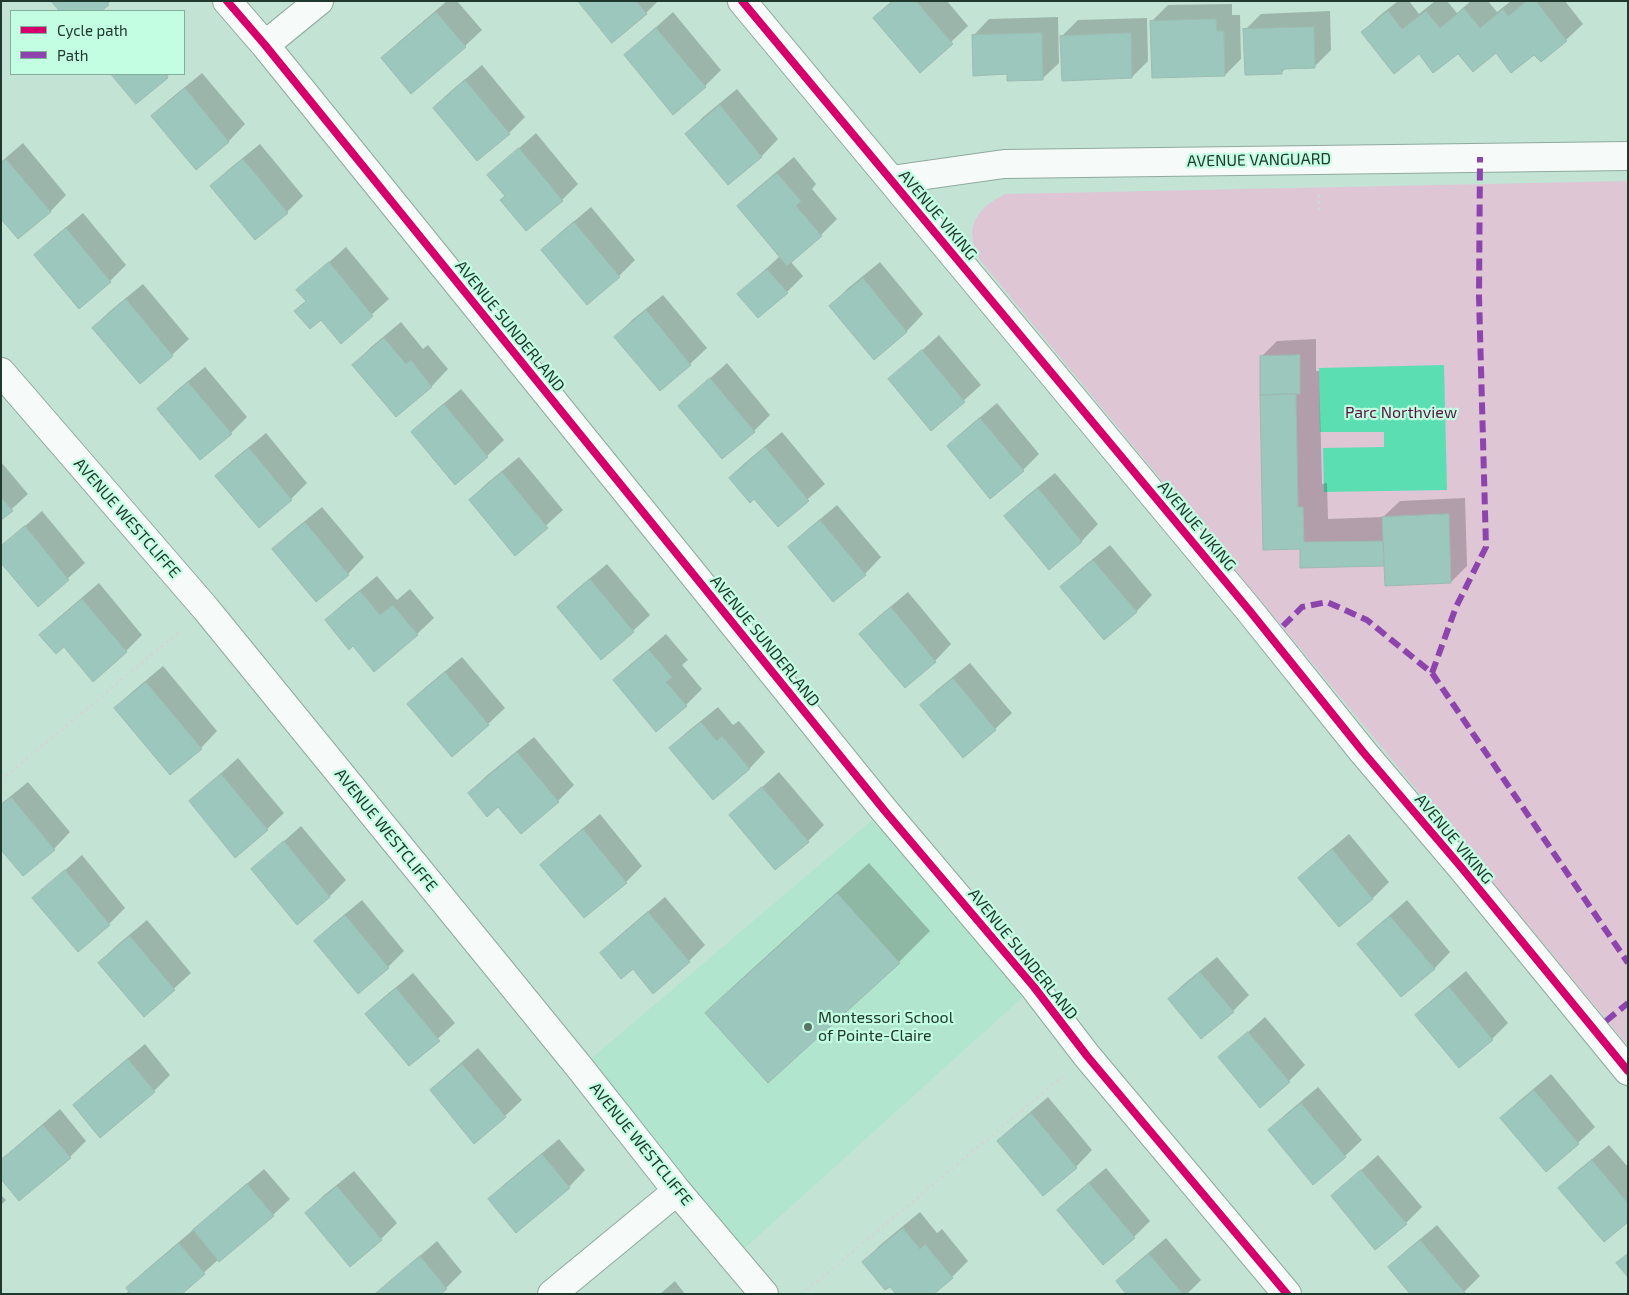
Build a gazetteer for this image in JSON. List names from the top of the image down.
{
  "streets": {
    "street": [
      "AVENUE VANGUARD",
      "AVENUE VIKING",
      "AVENUE SUNDERLAND",
      "AVENUE WESTCLIFFE"
    ]
  },
  "crossings": [
    ["AVENUE VANGUARD", "AVENUE VIKING"]
  ],
  "parks": ["Parc Northview"],
  "places": ["Montessori School of Pointe-Claire"],
  "legend": ["Cycle path", "Path"]
}
